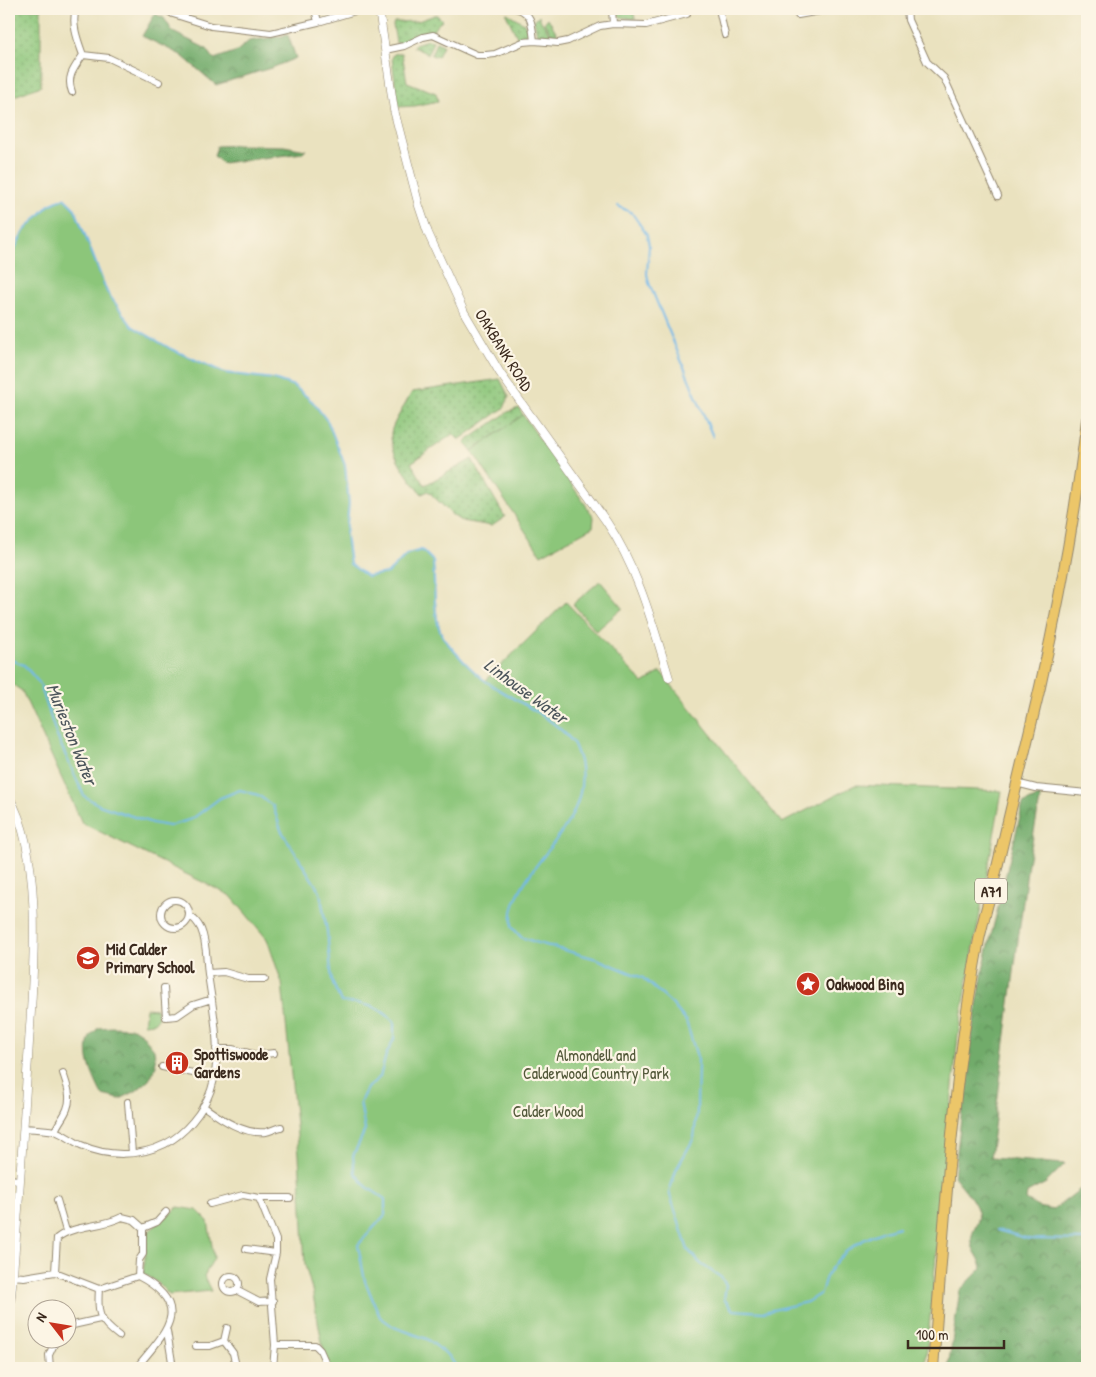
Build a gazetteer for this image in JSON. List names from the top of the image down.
{
  "streets": {
    "main road": ["A71"],
    "street": ["OAKBANK ROAD"]
  },
  "water": ["Linhouse Water", "Murieston Water"],
  "parks": ["Almondell and Calderwood Country Park", "Calder Wood"],
  "places": {
    "school or university": ["Mid Calder Primary School"],
    "place": ["Oakwood Bing"],
    "building": ["Spottiswoode Gardens"]
  },
  "scale_bar": "100 m",
  "north": "top left"
}
